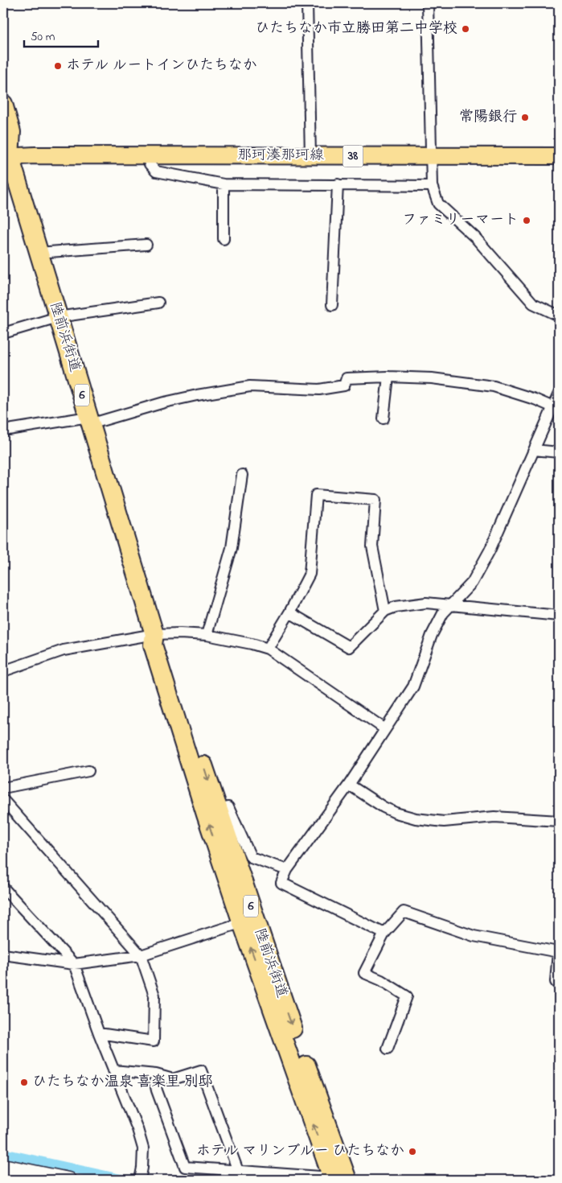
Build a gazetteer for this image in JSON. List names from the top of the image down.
{
  "streets": {
    "highway": ["陸前浜街道", "6"],
    "main road": ["那珂湊那珂線", "38"]
  },
  "crossings": [
    ["那珂湊那珂線", "陸前浜街道"]
  ],
  "places": [
    "ひたちなか市立勝田第二中学校",
    "ホテル ルートインひたちなか",
    "常陽銀行",
    "ファミリーマート",
    "ひたちなか温泉 喜楽里 別邸",
    "ホテル マリンブルー ひたちなか"
  ],
  "scale_bar": "50 m"
}
